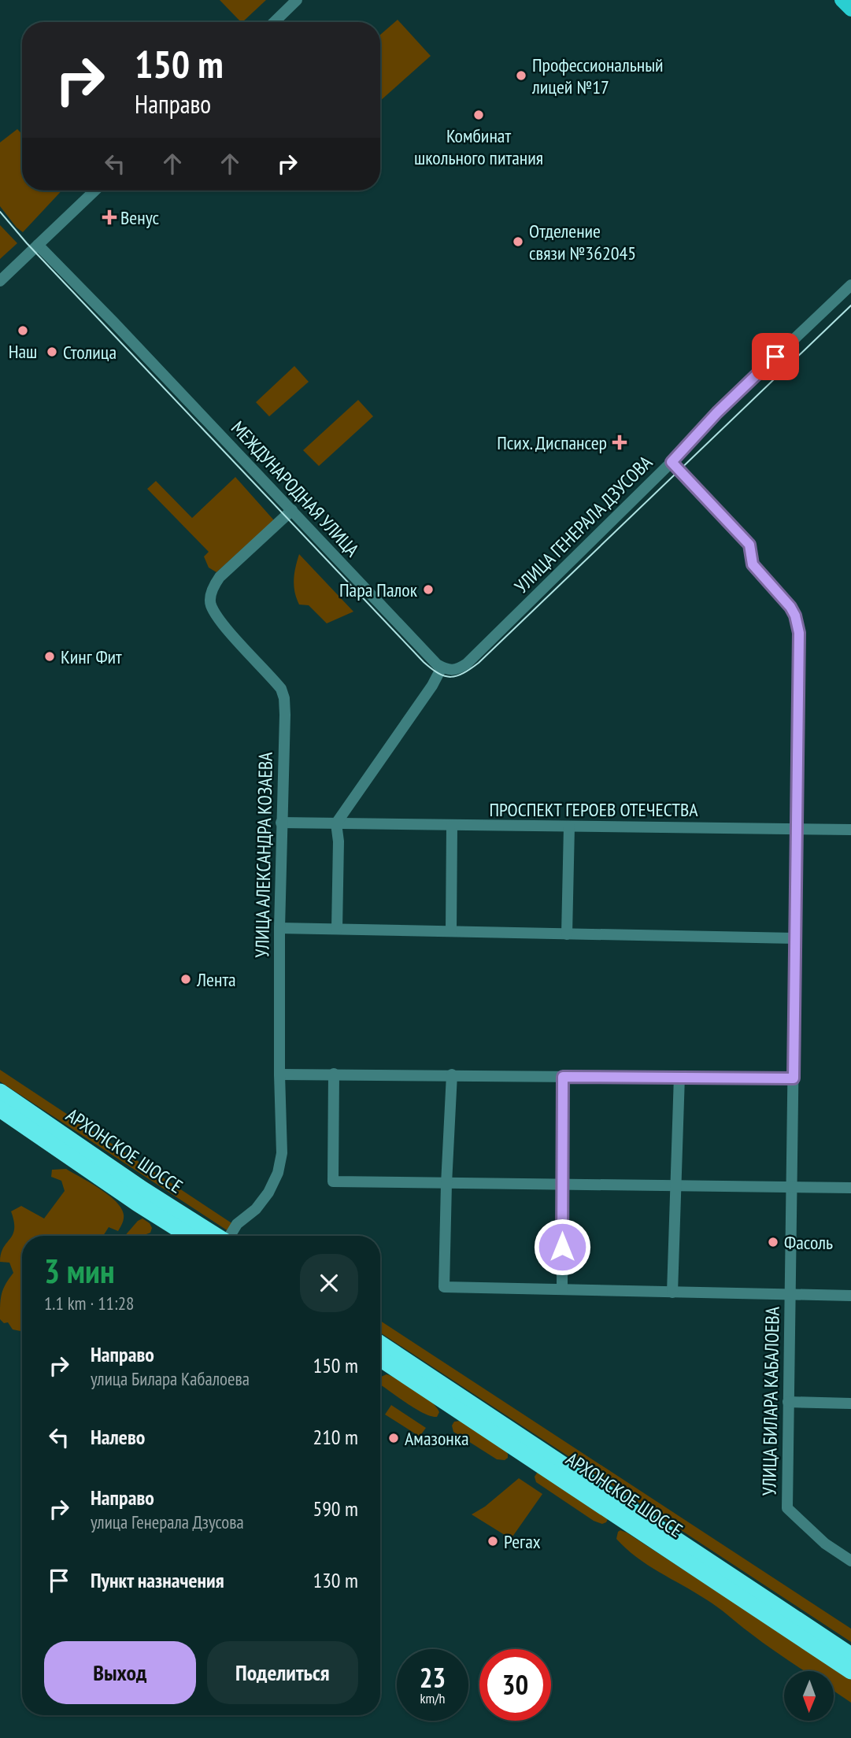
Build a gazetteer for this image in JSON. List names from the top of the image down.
{
  "streets": {
    "highway": ["АРХОНСКОЕ ШОССЕ"],
    "street": [
      "МЕЖДУНАРОДНАЯ УЛИЦА",
      "УЛИЦА ГЕНЕРАЛА ДЗУСОВА",
      "ПРОСПЕКТ ГЕРОЕВ ОТЕЧЕСТВА",
      "УЛИЦА АЛЕКСАНДРА КОЗАЕВА",
      "УЛИЦА БИЛАРА КАБАЛОЕВА"
    ]
  },
  "crossings": [
    ["МЕЖДУНАРОДНАЯ УЛИЦА", "УЛИЦА ГЕНЕРАЛА ДЗУСОВА"],
    ["МЕЖДУНАРОДНАЯ УЛИЦА", "УЛИЦА АЛЕКСАНДРА КОЗАЕВА"],
    ["УЛИЦА ГЕНЕРАЛА ДЗУСОВА", "УЛИЦА БИЛАРА КАБАЛОЕВА"],
    ["ПРОСПЕКТ ГЕРОЕВ ОТЕЧЕСТВА", "УЛИЦА АЛЕКСАНДРА КОЗАЕВА"],
    ["ПРОСПЕКТ ГЕРОЕВ ОТЕЧЕСТВА", "УЛИЦА БИЛАРА КАБАЛОЕВА"]
  ],
  "places": {
    "other": [
      "Профессиональный лицей №17",
      "Комбинат школьного питания",
      "Отделение связи №362045",
      "Наш",
      "Столица",
      "Пара Палок",
      "Кинг Фит",
      "Лента",
      "Фасоль",
      "Амазонка",
      "Регах"
    ],
    "health": ["Венус", "Псих. Диспансер"]
  },
  "north": "bottom",
  "page": {
    "turn": ["150 m", "Направо"],
    "heading": ["3 мин", "1.1 km · 11:28"],
    "list": [
      {
        "name": "Направо",
        "note": "улица Билара Кабалоева",
        "value": "150 m"
      },
      {
        "name": "Налево",
        "value": "210 m"
      },
      {
        "name": "Направо",
        "note": "улица Генерала Дзусова",
        "value": "590 m"
      },
      {
        "name": "Пункт назначения",
        "value": "130 m"
      }
    ],
    "buttons": ["Выход", "Поделиться"],
    "speed": "23 km/h",
    "limit": "30"
  }
}
